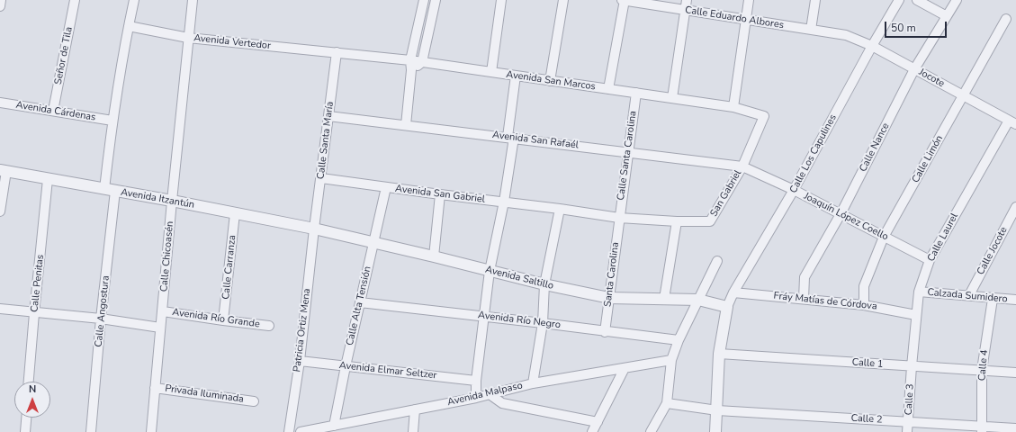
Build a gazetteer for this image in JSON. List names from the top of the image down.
{
  "streets": {
    "street": [
      "Calle Eduardo Albores",
      "Avenida Vertedor",
      "Señor de Tila",
      "Jocote",
      "Avenida San Marcos",
      "Avenida Cárdenas",
      "Calle Santa María",
      "Avenida San Rafaél",
      "Calle Nance",
      "Calle Los Capulines",
      "Calle Santa Carolina",
      "Calle Limón",
      "San Gabriel",
      "Avenida San Gabriel",
      "Avenida Itzantún",
      "Joaquín López Coello",
      "Calle Laurel",
      "Calle Jocote",
      "Calle Chicoasén",
      "Calle Carranza",
      "Santa Carolina",
      "Avenida Saltillo",
      "Calle Penitas",
      "Calzada Sumidero",
      "Fráy Matías de Córdova",
      "Calle Alta Tensión",
      "Calle Angostura",
      "Avenida Río Grande",
      "Avenida Río Negro",
      "Patricia Ortiz Mena",
      "Calle 1",
      "Calle 4",
      "Avenida Elmar Seltzer",
      "Privada Iluminada",
      "Avenida Malpaso",
      "Calle 3",
      "Calle 2"
    ]
  },
  "crossings": [
    ["Calle Eduardo Albores", "Jocote"],
    ["Avenida Vertedor", "Avenida San Marcos"],
    ["Avenida Vertedor", "Calle Santa María"],
    ["Avenida Vertedor", "Calle Chicoasén"],
    ["Señor de Tila", "Avenida Cárdenas"],
    ["Jocote", "Calle Nance"],
    ["Jocote", "Calle Los Capulines"],
    ["Jocote", "Calle Limón"],
    ["Jocote", "Calle Laurel"],
    ["Avenida San Marcos", "Calle Santa María"],
    ["Avenida San Marcos", "Calle Santa Carolina"],
    ["Avenida San Marcos", "San Gabriel"],
    ["Calle Santa María", "Avenida San Rafaél"],
    ["Calle Santa María", "Avenida San Gabriel"],
    ["Calle Santa María", "Avenida Itzantún"],
    ["Calle Santa María", "Avenida Saltillo"],
    ["Calle Santa María", "Patricia Ortiz Mena"],
    ["Avenida San Rafaél", "Calle Santa Carolina"],
    ["Avenida San Rafaél", "San Gabriel"],
    ["Avenida San Rafaél", "Joaquín López Coello"],
    ["Calle Nance", "Joaquín López Coello"],
    ["Calle Nance", "Fráy Matías de Córdova"],
    ["Calle Los Capulines", "Joaquín López Coello"],
    ["Calle Los Capulines", "Avenida Saltillo"],
    ["Calle Los Capulines", "Fráy Matías de Córdova"],
    ["Calle Santa Carolina", "Santa Carolina"],
    ["Calle Limón", "Joaquín López Coello"],
    ["Calle Limón", "Fráy Matías de Córdova"],
    ["San Gabriel", "Joaquín López Coello"],
    ["Avenida San Gabriel", "Calle Alta Tensión"],
    ["Avenida Itzantún", "Calle Chicoasén"],
    ["Avenida Itzantún", "Calle Carranza"],
    ["Avenida Itzantún", "Avenida Saltillo"],
    ["Avenida Itzantún", "Calle Penitas"],
    ["Avenida Itzantún", "Calle Angostura"],
    ["Avenida Itzantún", "Patricia Ortiz Mena"],
    ["Joaquín López Coello", "Calle Laurel"],
    ["Calle Laurel", "Calzada Sumidero"],
    ["Calle Laurel", "Fráy Matías de Córdova"],
    ["Calle Laurel", "Calle 1"],
    ["Calle Laurel", "Calle 3"],
    ["Calle Jocote", "Calzada Sumidero"],
    ["Calle Chicoasén", "Avenida Río Grande"],
    ["Calle Chicoasén", "Privada Iluminada"],
    ["Calle Carranza", "Avenida Río Grande"],
    ["Santa Carolina", "Avenida Saltillo"],
    ["Santa Carolina", "Avenida Río Negro"],
    ["Avenida Saltillo", "Calle Alta Tensión"],
    ["Avenida Saltillo", "Patricia Ortiz Mena"],
    ["Calzada Sumidero", "Calle 4"],
    ["Calle Alta Tensión", "Avenida Río Negro"],
    ["Calle Alta Tensión", "Avenida Elmar Seltzer"],
    ["Calle Alta Tensión", "Avenida Malpaso"],
    ["Patricia Ortiz Mena", "Avenida Elmar Seltzer"],
    ["Calle 1", "Calle 4"],
    ["Calle 1", "Calle 3"],
    ["Calle 4", "Calle 2"],
    ["Calle 3", "Calle 2"]
  ],
  "scale_bar": "50 m",
  "north": "top"
}
